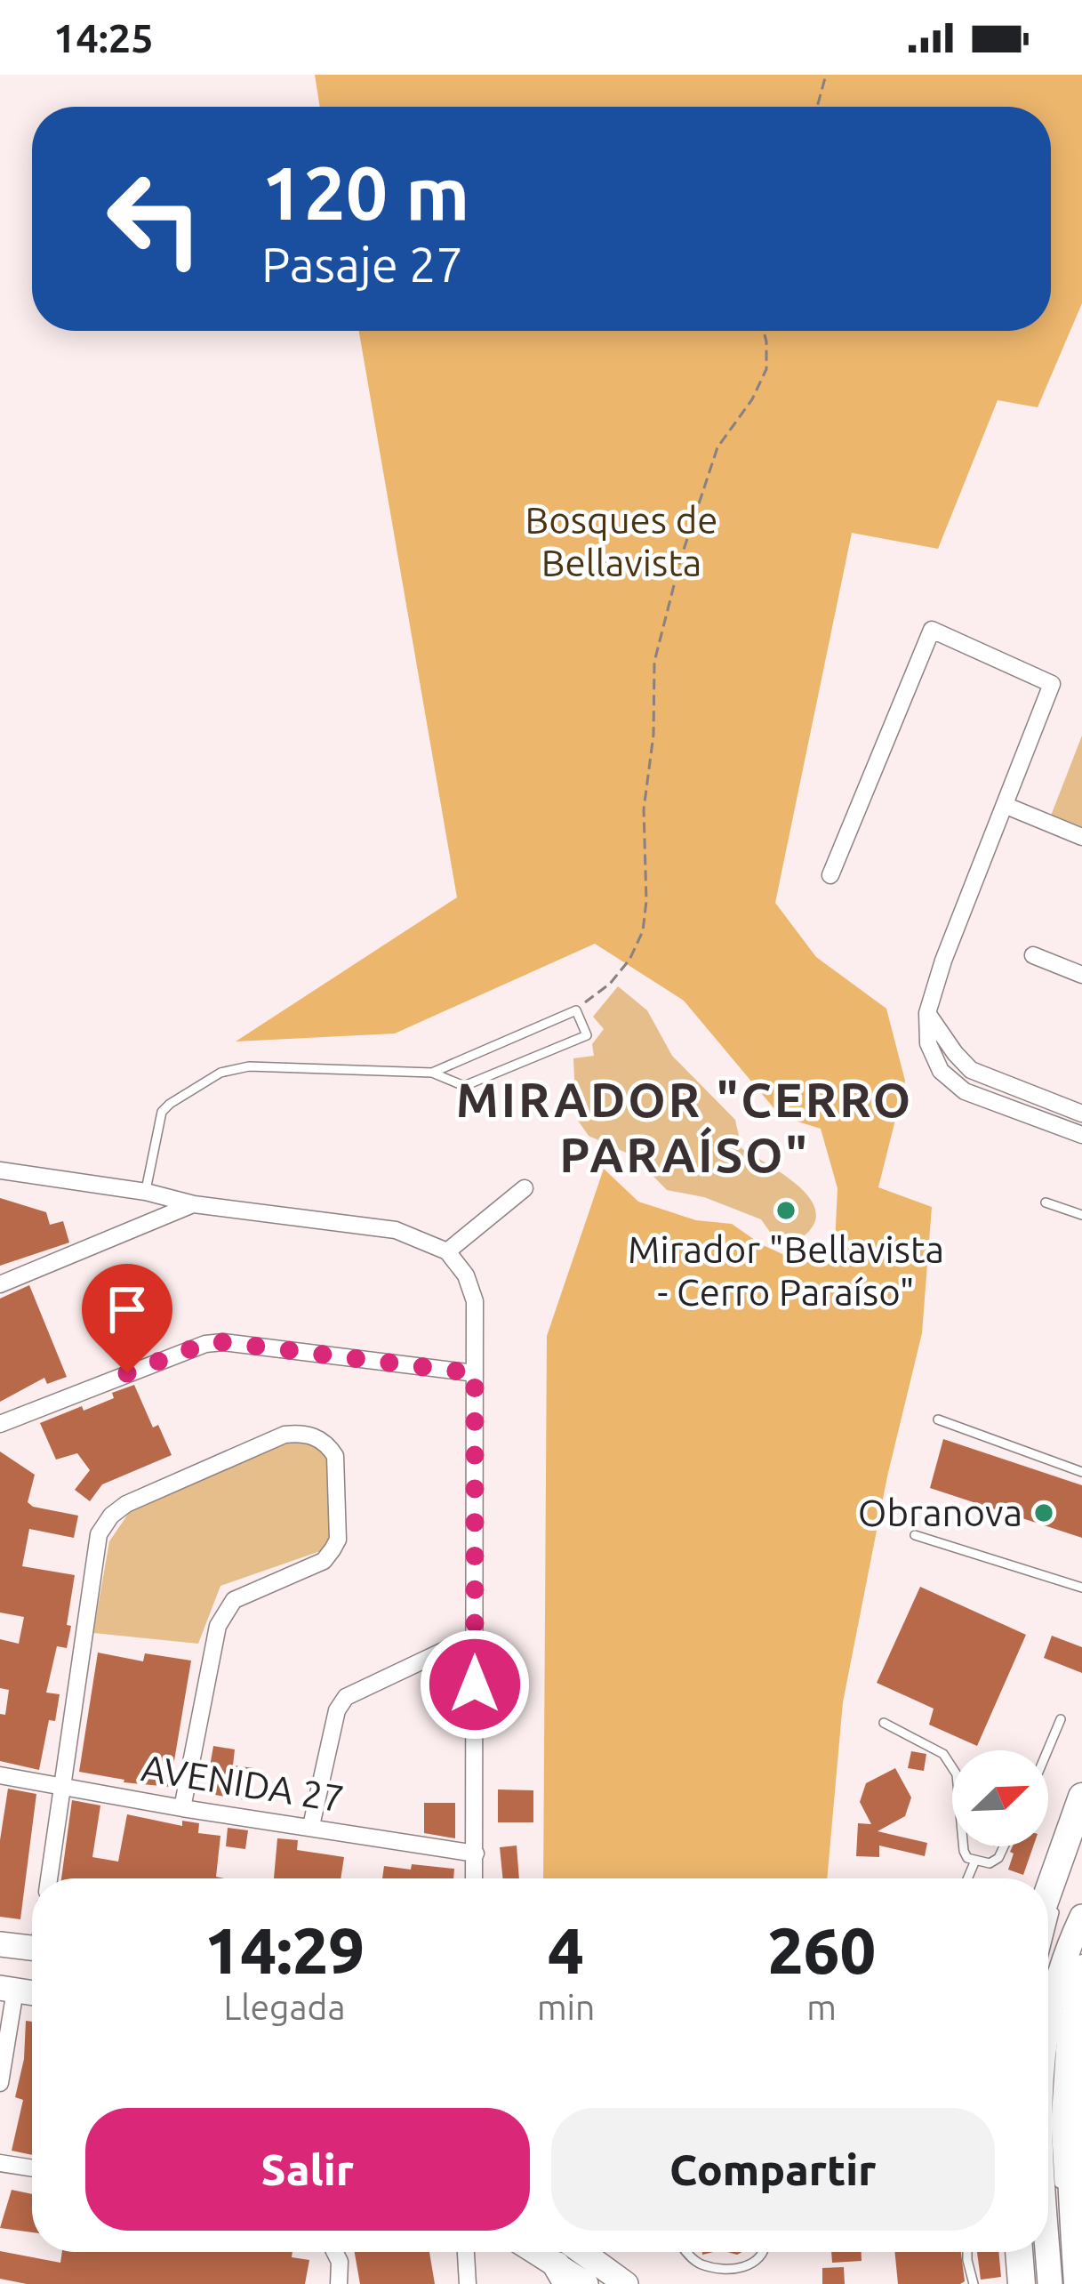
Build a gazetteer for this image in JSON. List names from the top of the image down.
{
  "streets": {
    "street": ["AVENIDA 27"]
  },
  "districts": ["MIRADOR \"CERRO PARAÍSO\""],
  "parks": ["Bosques de Bellavista"],
  "places": ["Mirador \"Bellavista - Cerro Paraíso\"", "Obranova"],
  "north": "top right",
  "page": {
    "status": "14:25",
    "turn": ["120 m", "Pasaje 27"],
    "eta": [
      "14:29",
      "Llegada",
      "4",
      "min",
      "260",
      "m"
    ],
    "buttons": ["Salir", "Compartir"]
  }
}
